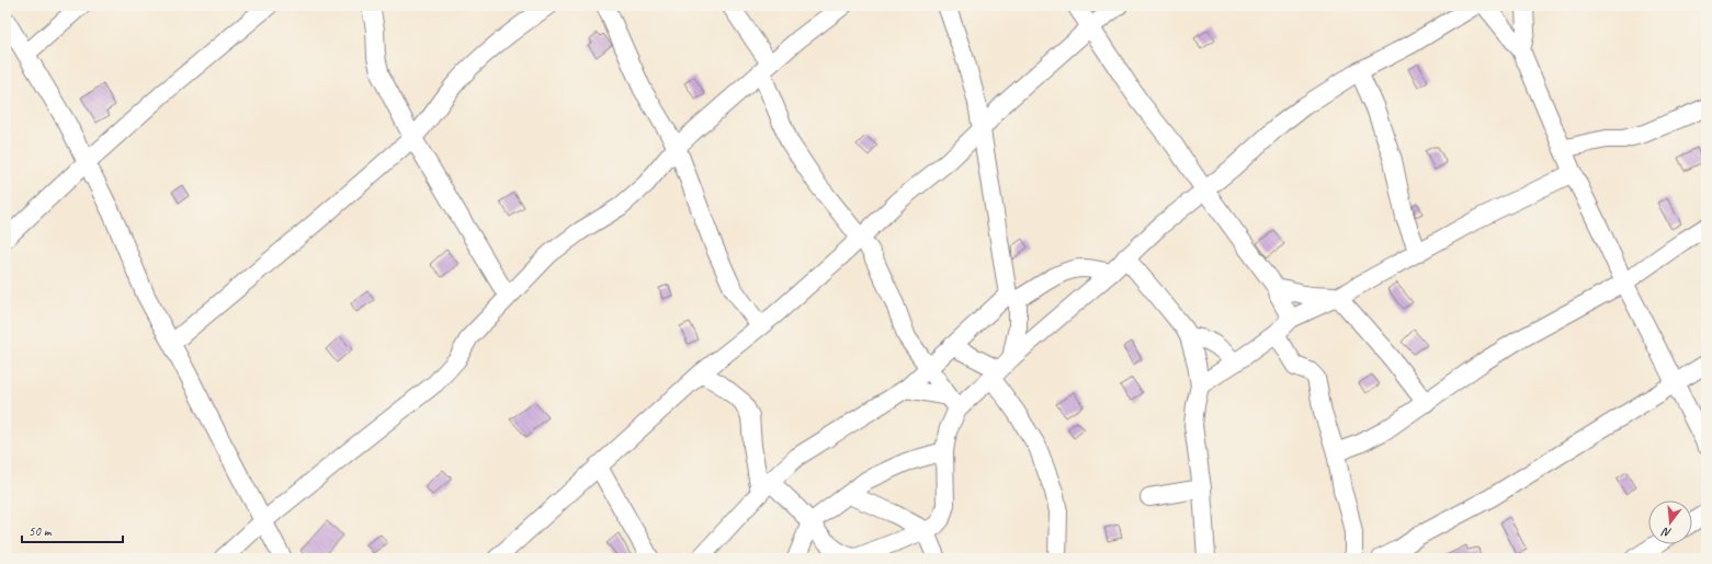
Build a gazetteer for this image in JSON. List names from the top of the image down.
{
  "scale_bar": "50 m",
  "north": "bottom"
}
